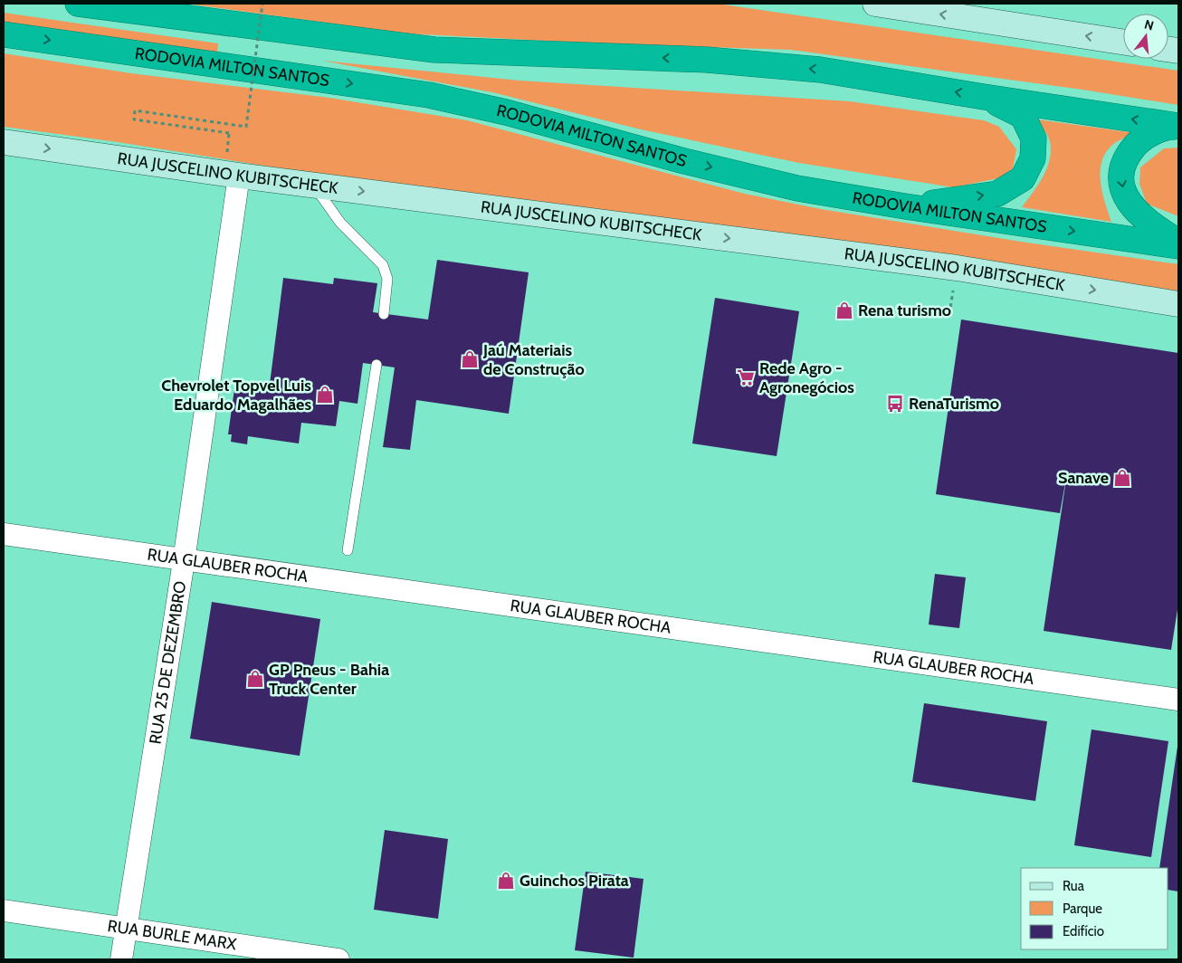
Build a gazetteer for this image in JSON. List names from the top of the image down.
{
  "streets": {
    "highway": ["RODOVIA MILTON SANTOS"],
    "main road": ["RUA JUSCELINO KUBITSCHECK"],
    "street": ["RUA GLAUBER ROCHA", "RUA 25 DE DEZEMBRO", "RUA BURLE MARX"]
  },
  "crossings": [
    ["RUA JUSCELINO KUBITSCHECK", "RUA 25 DE DEZEMBRO"],
    ["RUA GLAUBER ROCHA", "RUA 25 DE DEZEMBRO"],
    ["RUA 25 DE DEZEMBRO", "RUA BURLE MARX"]
  ],
  "one_way": ["RUA JUSCELINO KUBITSCHECK"],
  "places": {
    "shop": [
      "Rena turismo",
      "Jaú Materiais de Construção",
      "Chevrolet Topvel Luis Eduardo Magalhães",
      "Sanave",
      "GP Pneus - Bahia Truck Center",
      "Guinchos Pirata"
    ],
    "supermarket": ["Rede Agro - Agronegócios"],
    "bus stop": ["RenaTurismo"]
  },
  "legend": ["Rua", "Parque", "Edifício"],
  "north": "top"
}
